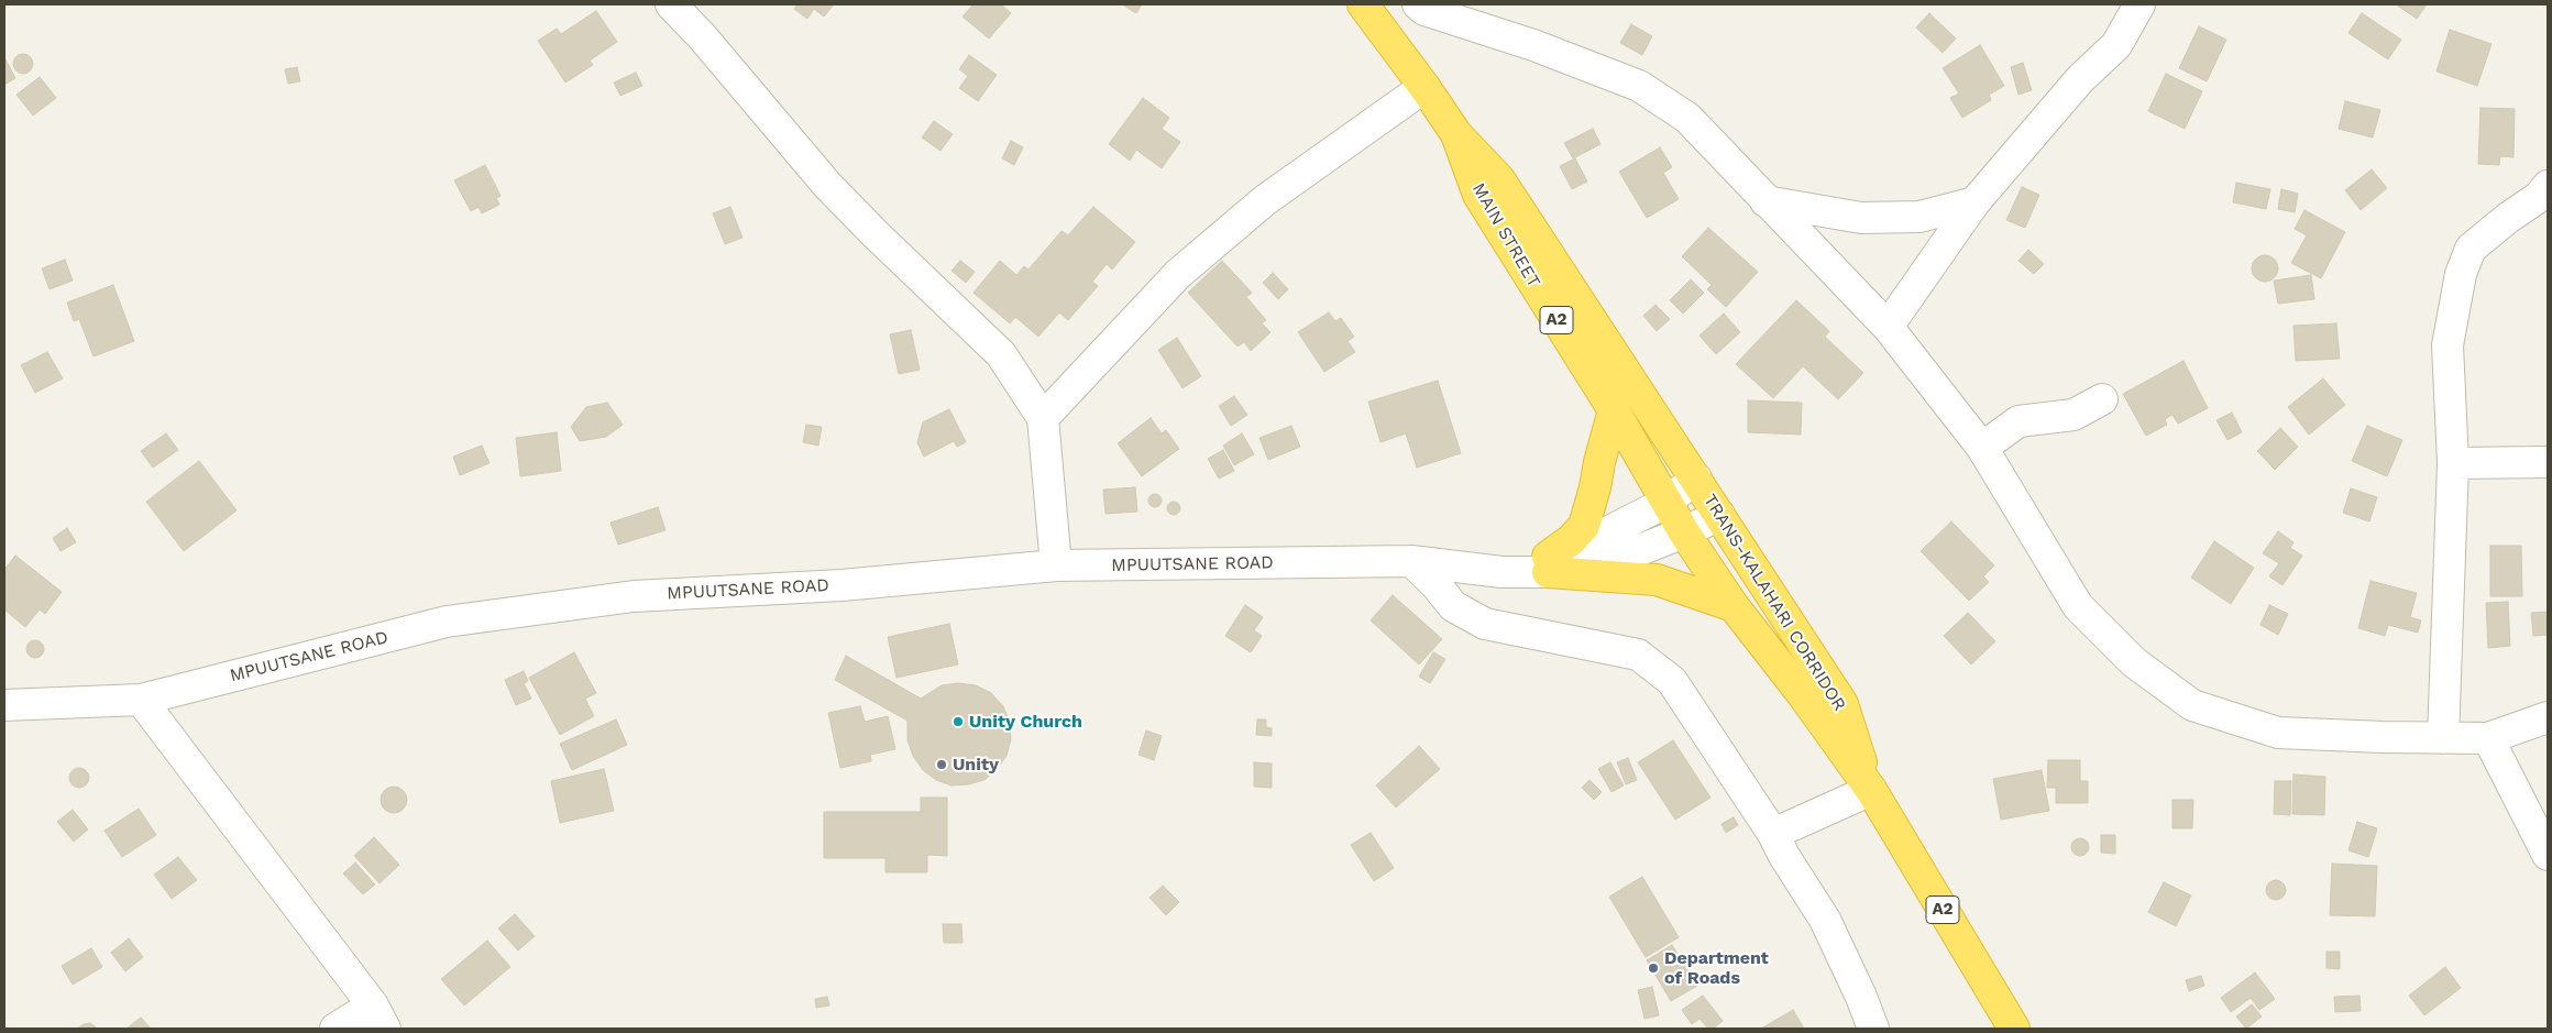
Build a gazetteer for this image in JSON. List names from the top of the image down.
{
  "streets": {
    "highway": ["MAIN STREET", "A2", "TRANS-KALAHARI CORRIDOR"],
    "street": ["MPUUTSANE ROAD"]
  },
  "crossings": [
    ["MAIN STREET", "MPUUTSANE ROAD"],
    ["MAIN STREET", "TRANS-KALAHARI CORRIDOR"],
    ["MPUUTSANE ROAD", "TRANS-KALAHARI CORRIDOR"]
  ],
  "places": ["Unity Church", "Unity", "Department of Roads"]
}
